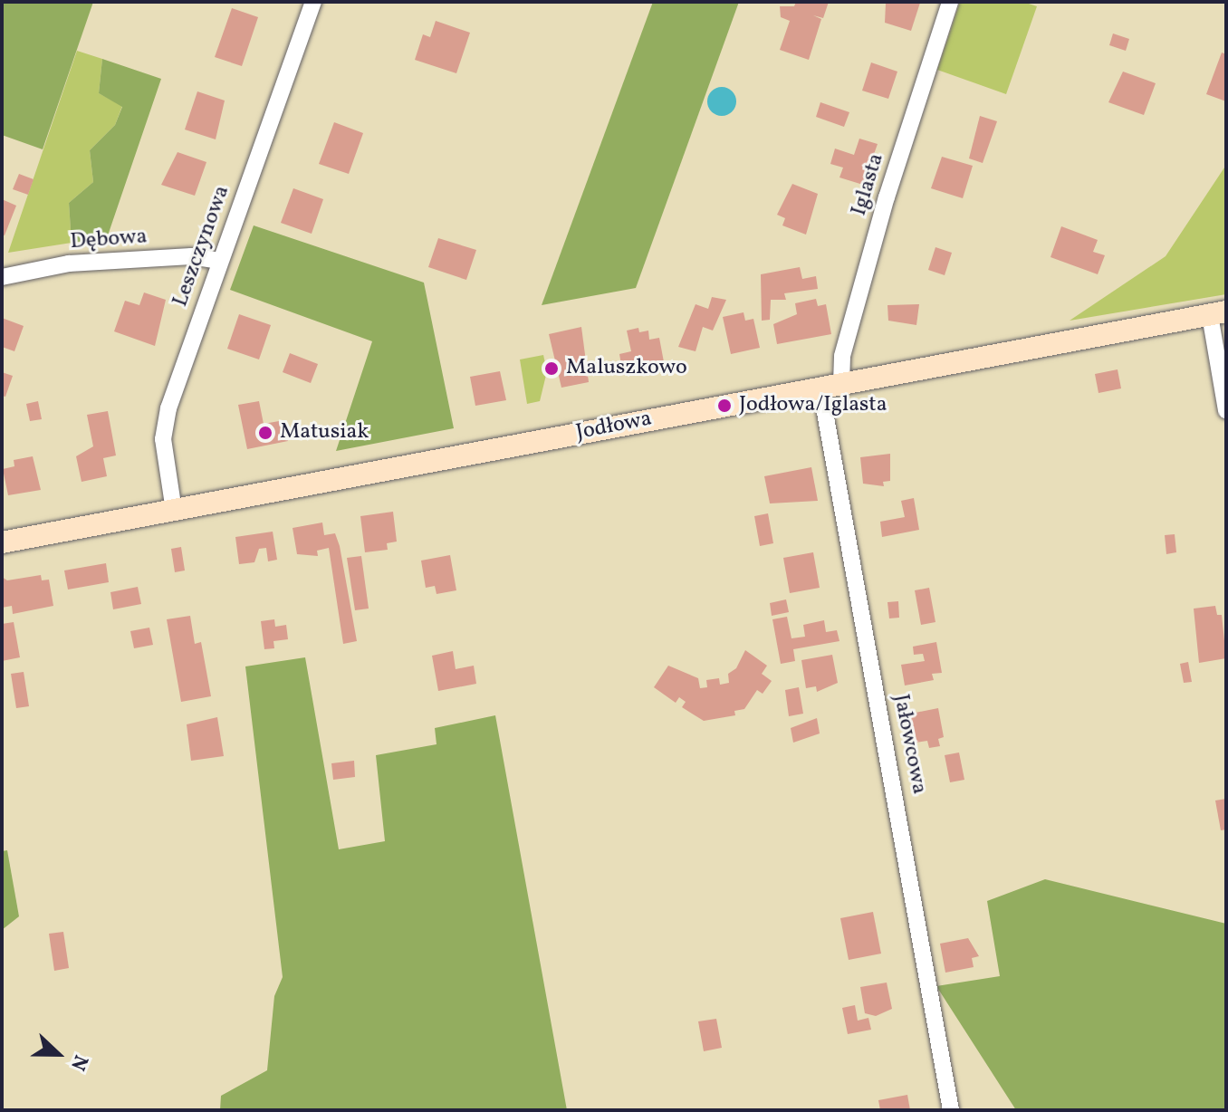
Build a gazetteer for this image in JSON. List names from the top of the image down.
{
  "streets": {
    "street": [
      "Iglasta",
      "Dębowa",
      "Leszczynowa",
      "Jodłowa",
      "Jałowcowa"
    ]
  },
  "crossings": [
    ["Iglasta", "Jodłowa"],
    ["Iglasta", "Jałowcowa"],
    ["Dębowa", "Leszczynowa"],
    ["Leszczynowa", "Jodłowa"],
    ["Jodłowa", "Jałowcowa"]
  ],
  "places": ["Maluszkowo", "Jodłowa/Iglasta", "Matusiak"],
  "north": "right"
}
